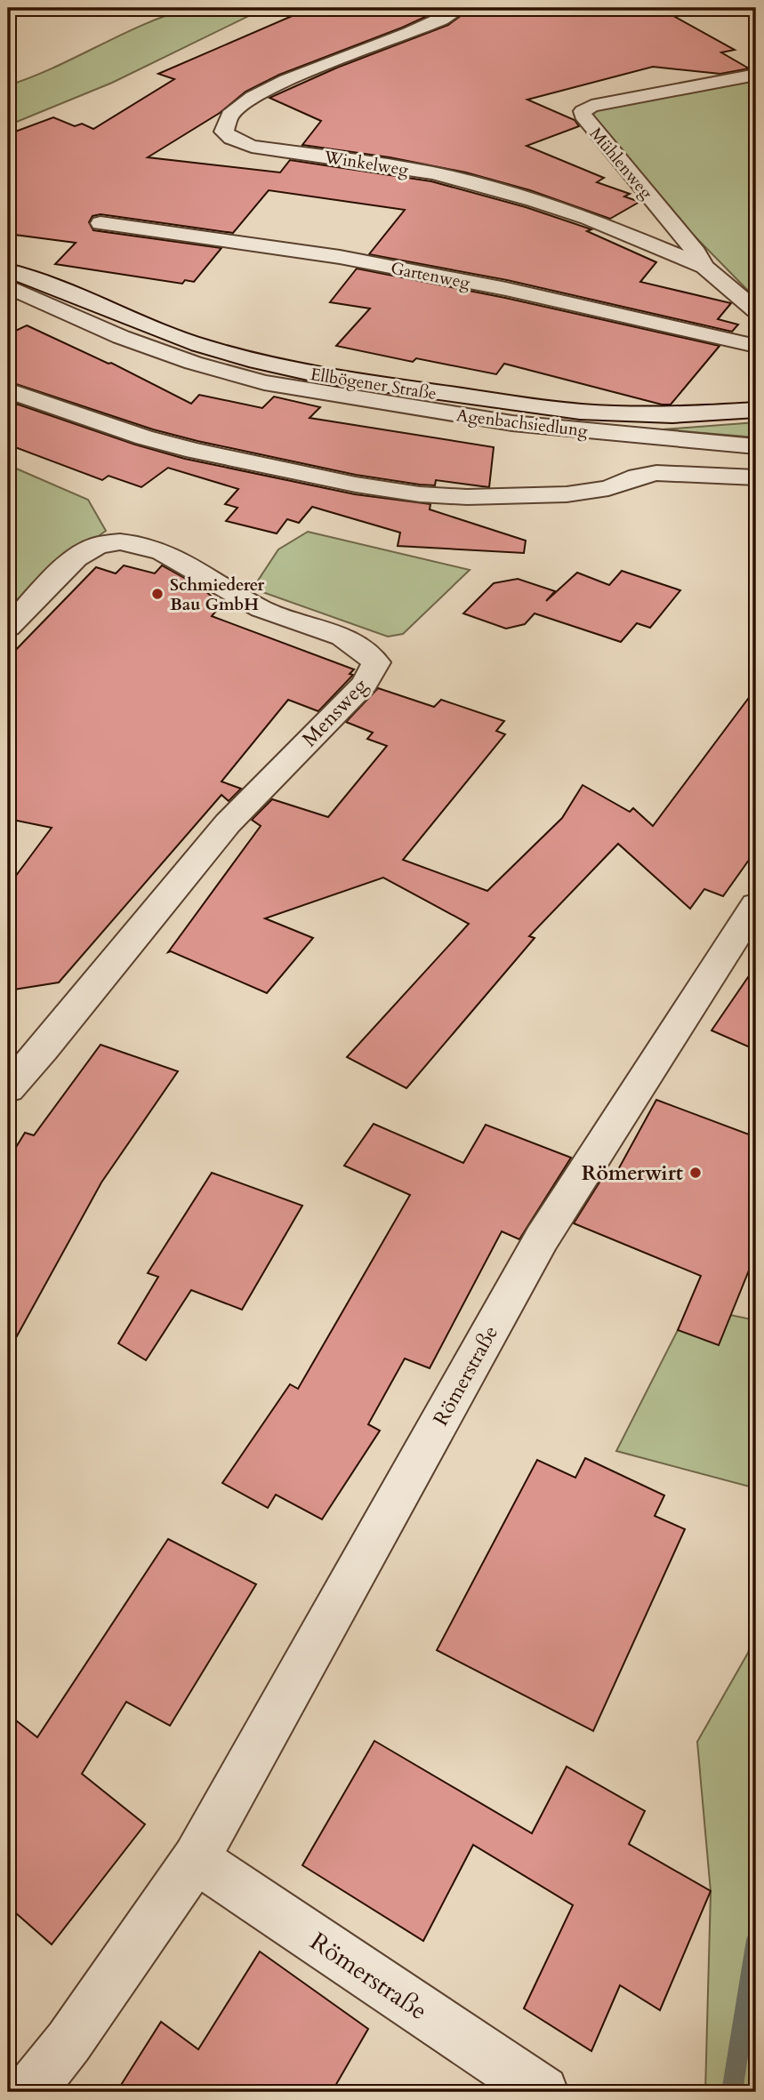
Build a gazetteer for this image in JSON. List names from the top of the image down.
{
  "streets": {
    "street": [
      "Winkelweg",
      "Mühlenweg",
      "Gartenweg",
      "Ellbögener Straße",
      "Agenbachsiedlung",
      "Mensweg",
      "Römerstraße"
    ]
  },
  "crossings": [
    ["Winkelweg", "Mühlenweg"]
  ],
  "places": ["Schmiederer Bau GmbH", "Römerwirt"]
}
